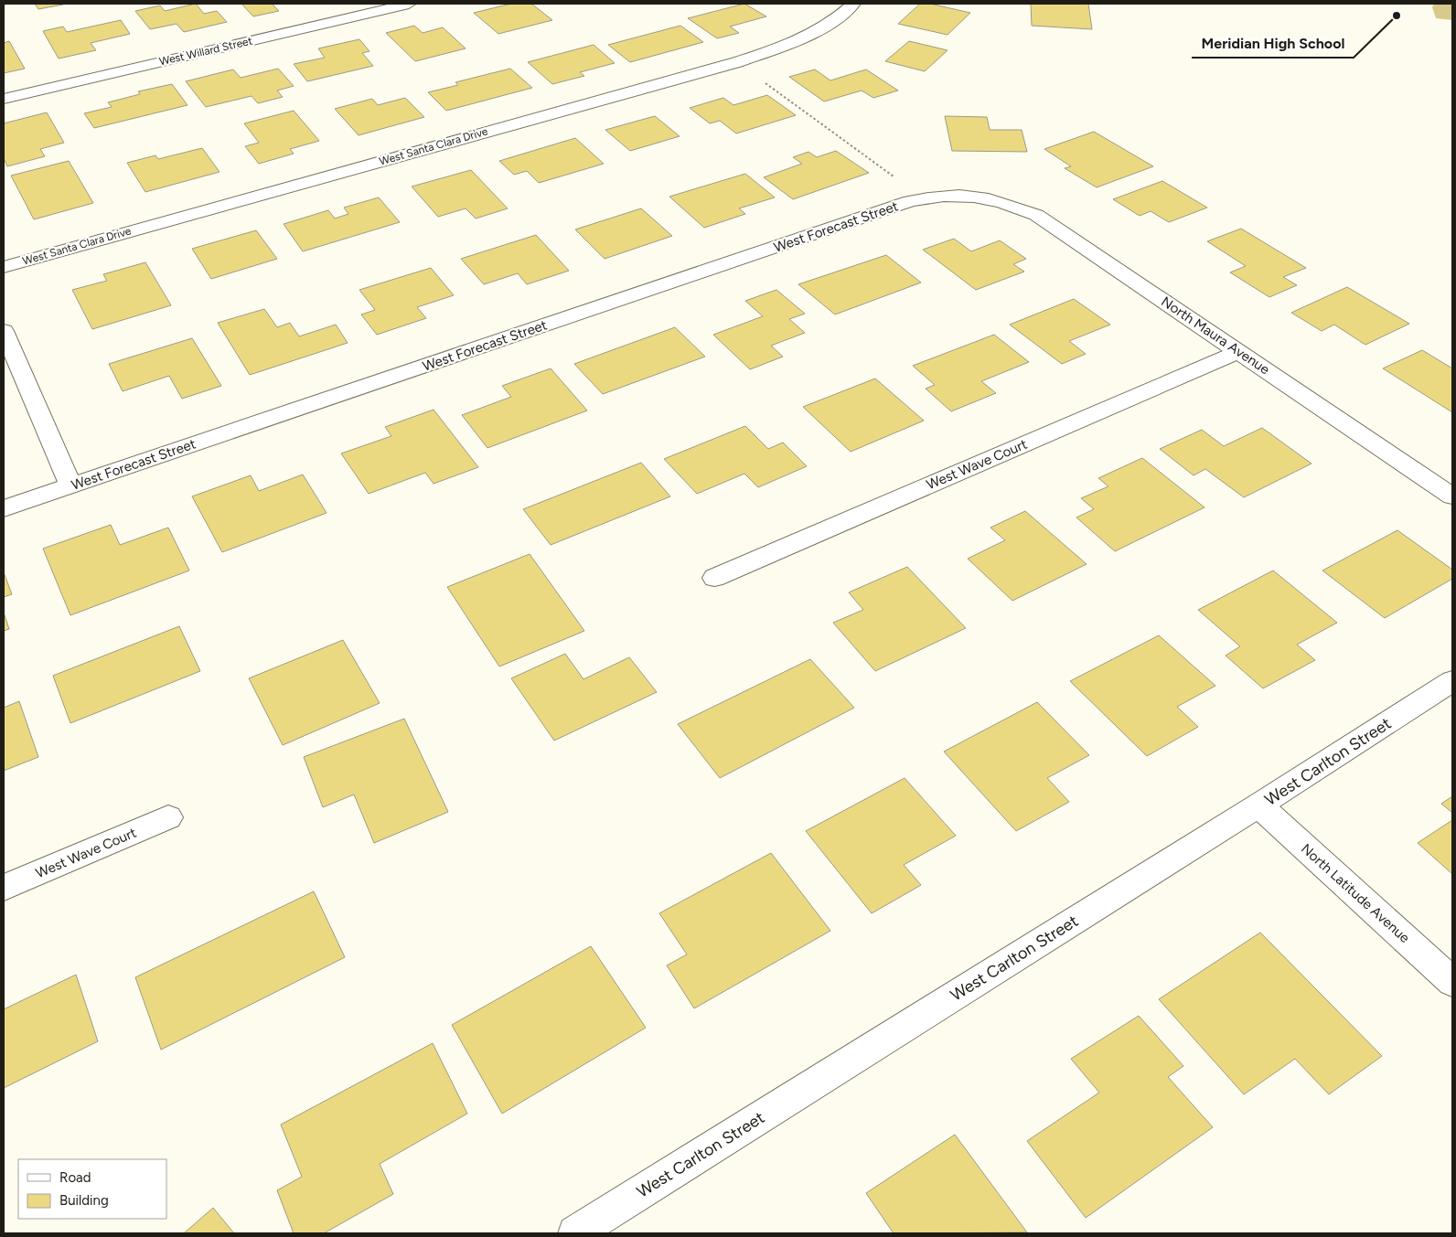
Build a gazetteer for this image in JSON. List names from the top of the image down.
{
  "streets": {
    "street": [
      "West Willard Street",
      "West Santa Clara Drive",
      "West Forecast Street",
      "North Maura Avenue",
      "West Wave Court",
      "West Carlton Street",
      "North Latitude Avenue"
    ]
  },
  "crossings": [
    ["West Forecast Street", "North Maura Avenue"],
    ["North Maura Avenue", "West Wave Court"],
    ["West Carlton Street", "North Latitude Avenue"]
  ],
  "places": ["Meridian High School"],
  "legend": ["Road", "Building"]
}
